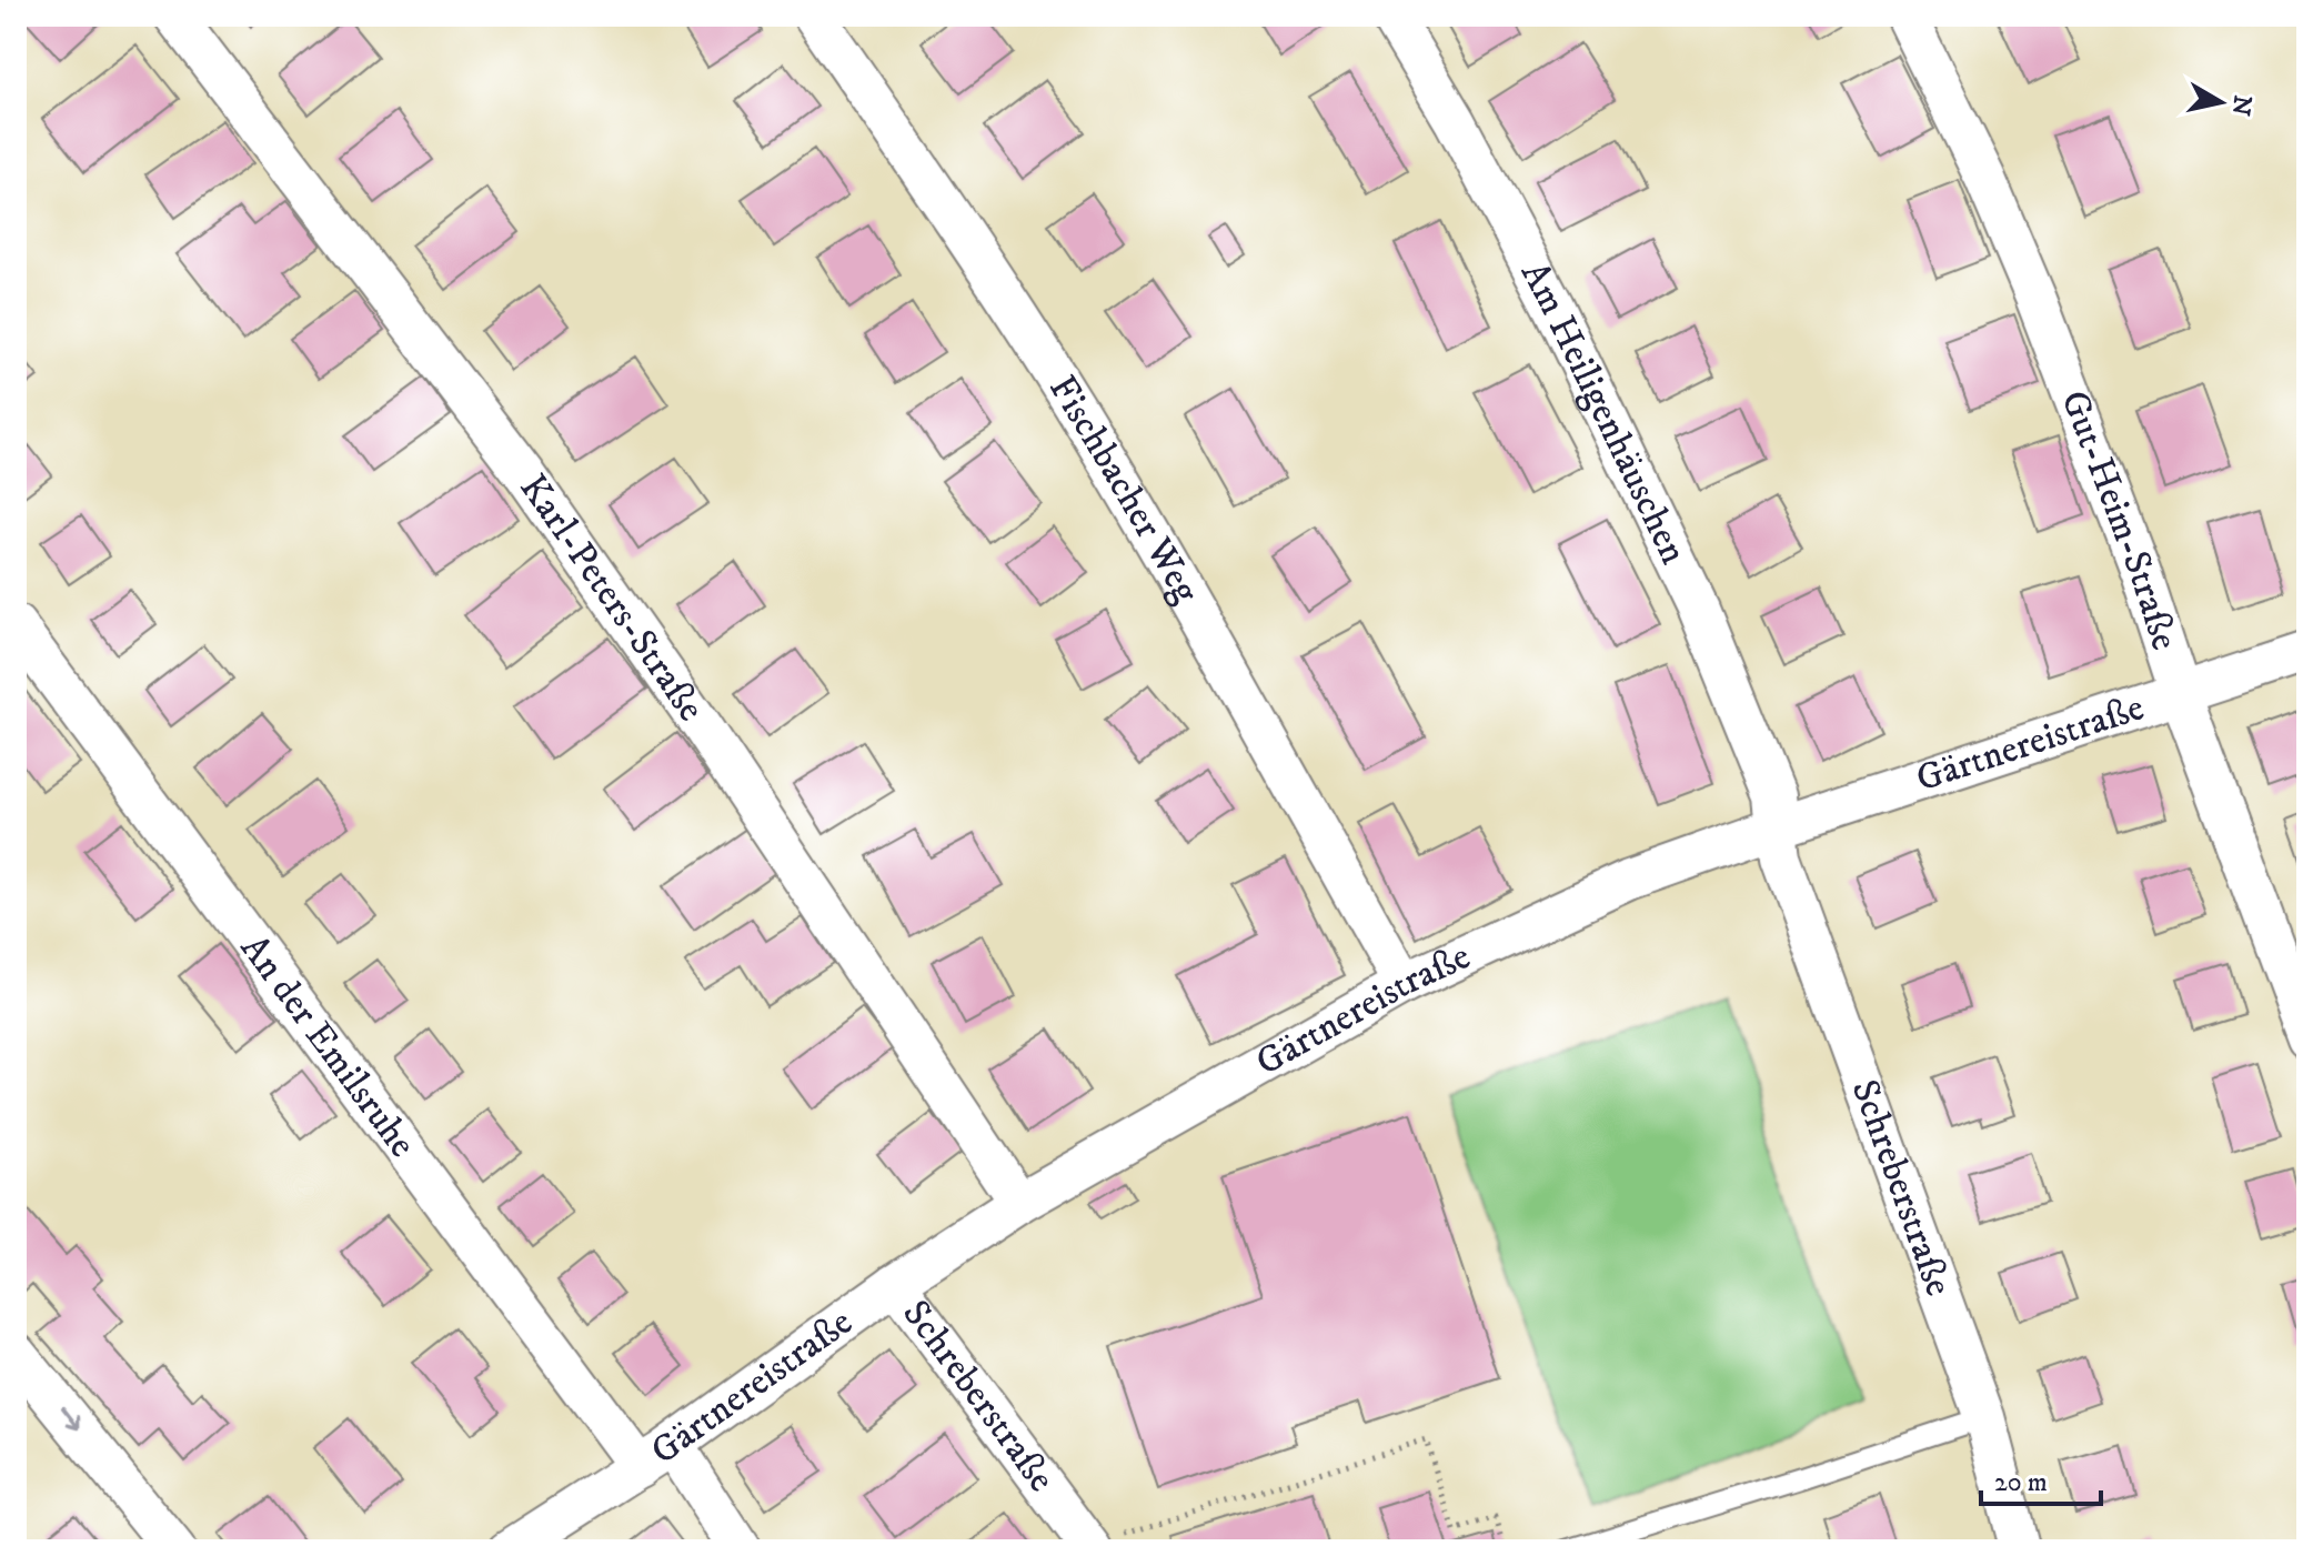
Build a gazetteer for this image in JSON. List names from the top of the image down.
{
  "streets": {
    "street": [
      "Am Heiligenhäuschen",
      "Fischbacher Weg",
      "Gut-Heim-Straße",
      "Karl-Peters-Straße",
      "Gärtnereistraße",
      "An der Emilsruhe",
      "Schreberstraße"
    ]
  },
  "crossings": [
    ["Am Heiligenhäuschen", "Gärtnereistraße"],
    ["Am Heiligenhäuschen", "Schreberstraße"],
    ["Fischbacher Weg", "Gärtnereistraße"],
    ["Gut-Heim-Straße", "Gärtnereistraße"],
    ["Karl-Peters-Straße", "Gärtnereistraße"],
    ["Gärtnereistraße", "An der Emilsruhe"],
    ["Gärtnereistraße", "Schreberstraße"]
  ],
  "scale_bar": "20 m",
  "north": "right"
}
